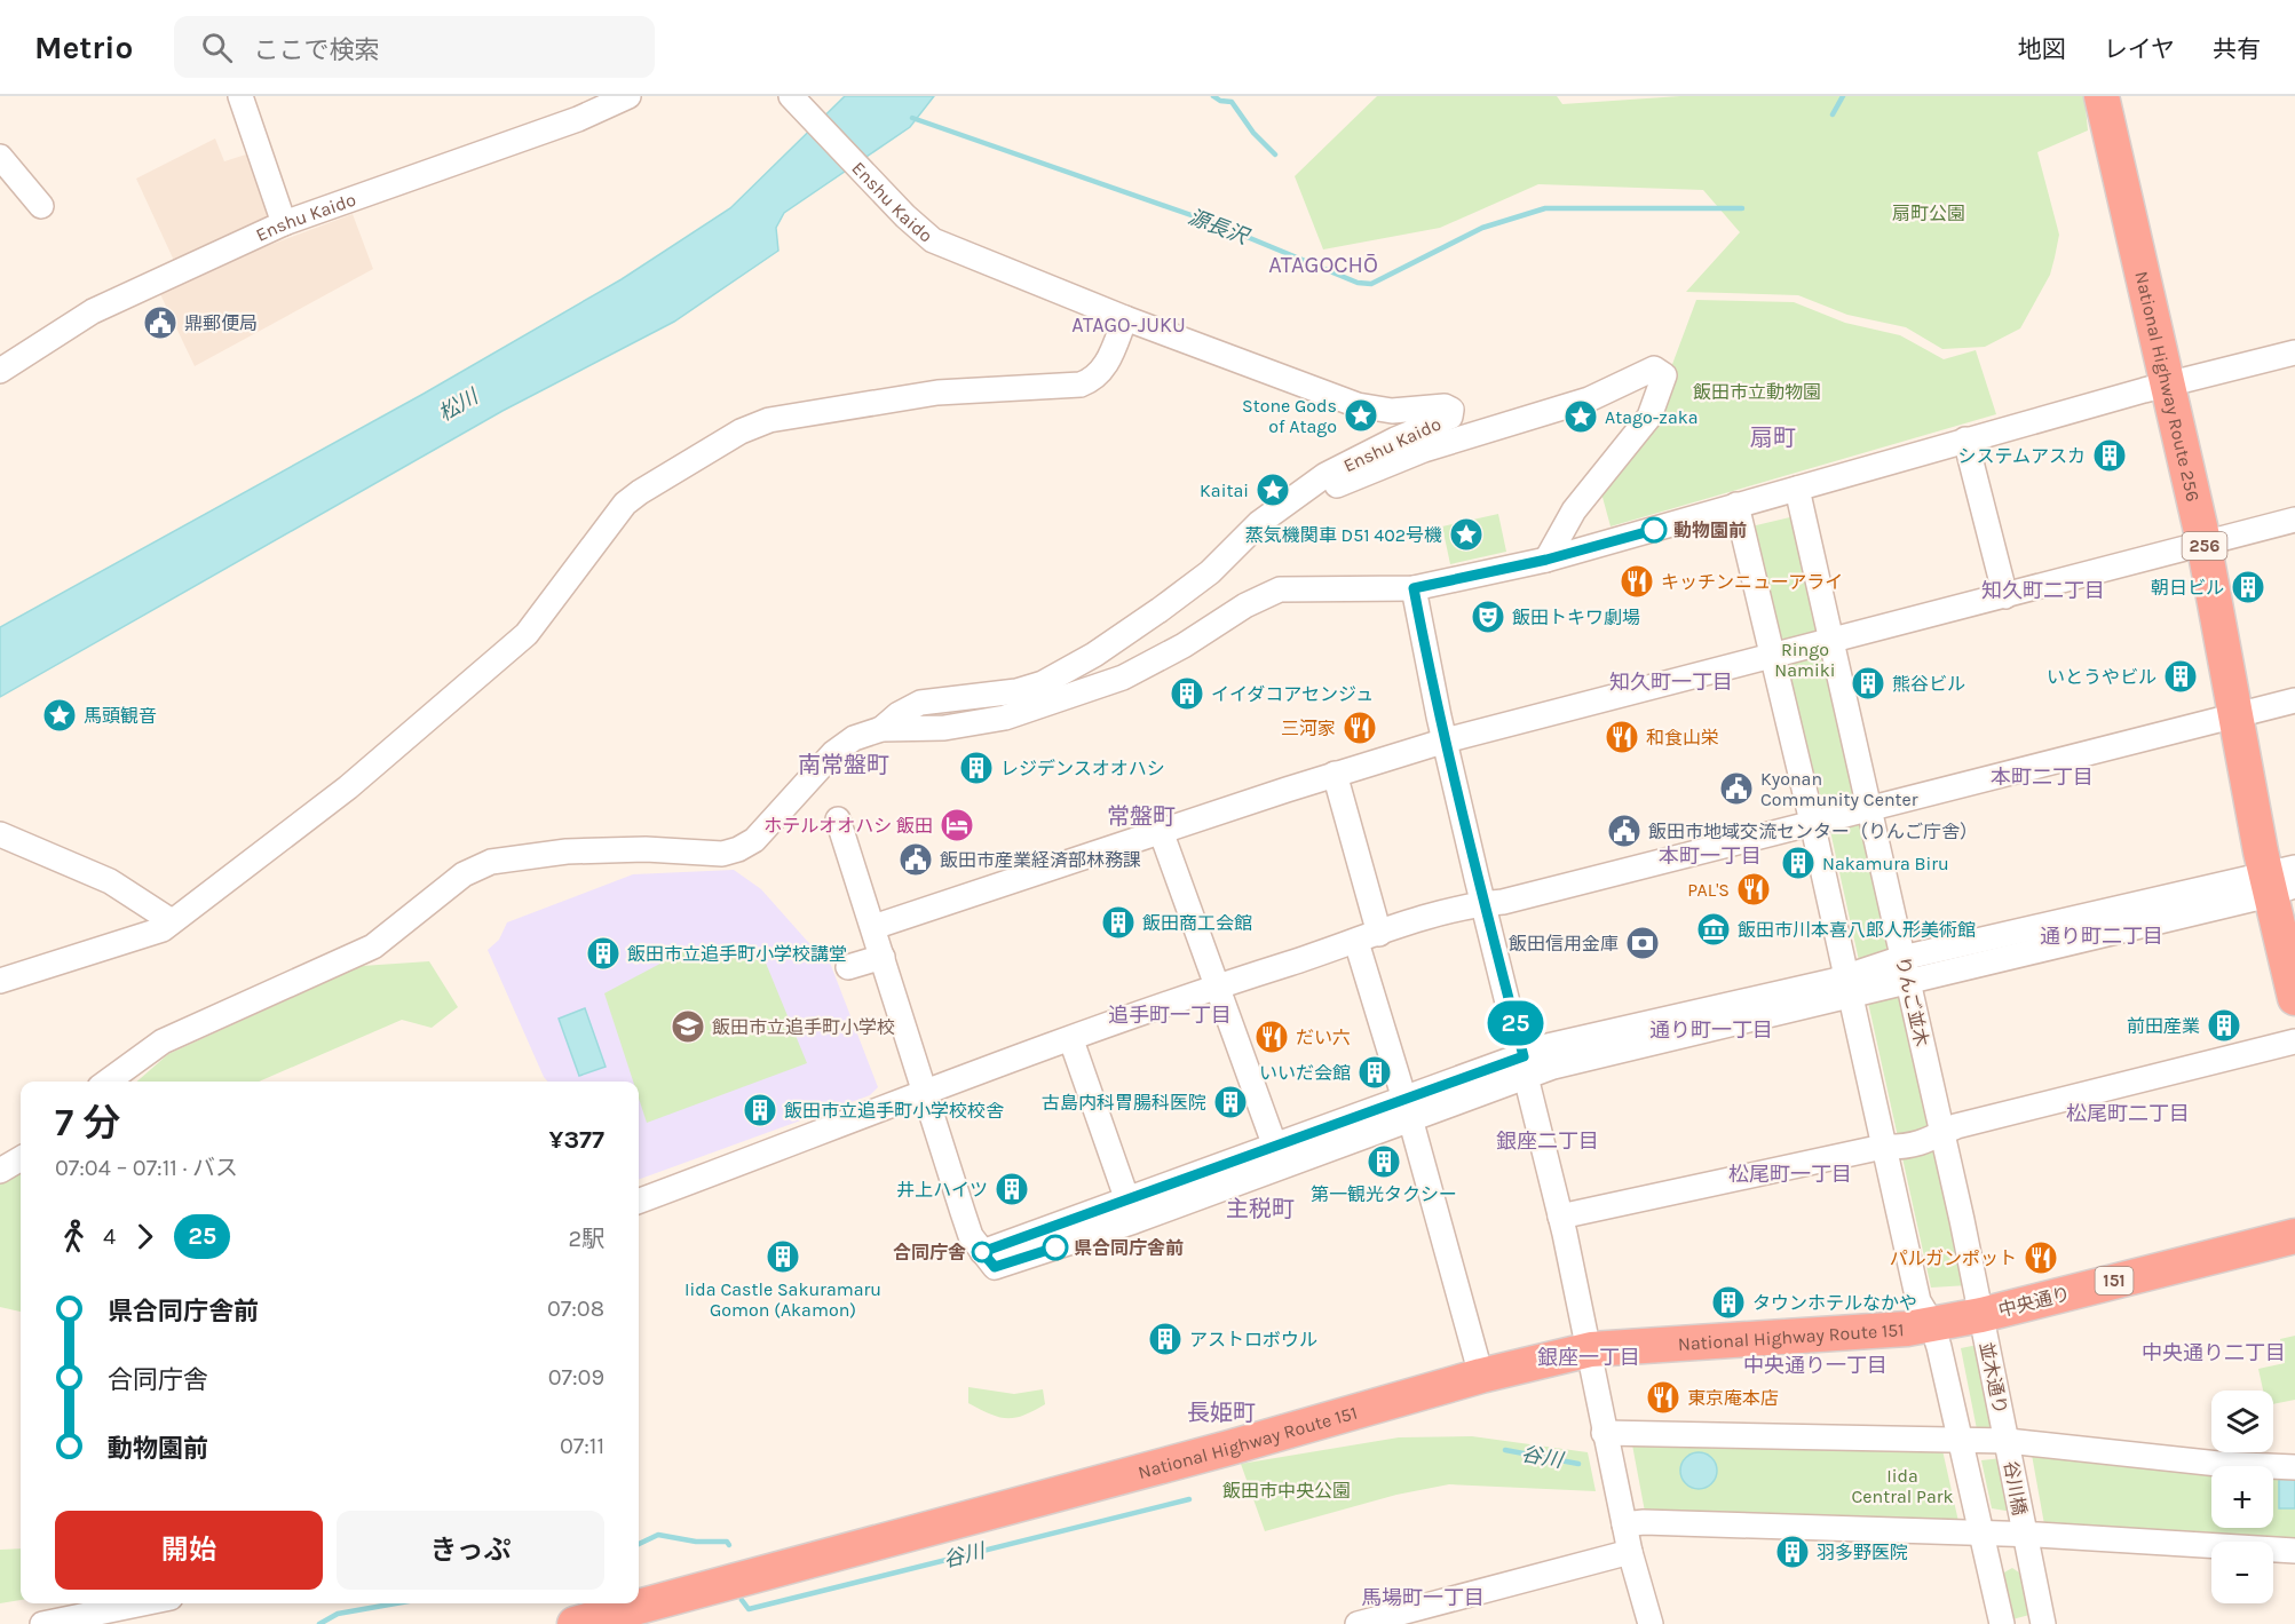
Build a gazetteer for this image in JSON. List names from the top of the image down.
{
  "streets": {
    "highway": [
      "National Highway Route 256",
      "256",
      "151",
      "中央通り",
      "National Highway Route 151"
    ],
    "street": [
      "Enshu Kaido",
      "りんご並木",
      "並木通り",
      "谷川橋"
    ]
  },
  "crossings": [
    ["りんご並木", "中央通り"],
    ["りんご並木", "並木通り"],
    ["中央通り", "National Highway Route 151"],
    ["中央通り", "並木通り"],
    ["並木通り", "谷川橋"]
  ],
  "districts": [
    "ATAGOCHŌ",
    "ATAGO-JUKU",
    "扇町",
    "知久町二丁目",
    "知久町一丁目",
    "南常盤町",
    "本町二丁目",
    "常盤町",
    "本町一丁目",
    "通り町二丁目",
    "追手町一丁目",
    "通り町一丁目",
    "松尾町二丁目",
    "銀座二丁目",
    "松尾町一丁目",
    "主税町",
    "中央通り二丁目",
    "銀座一丁目",
    "中央通り一丁目",
    "長姫町",
    "馬場町一丁目"
  ],
  "water": ["源長沢", "松川", "谷川"],
  "parks": [
    "扇町公園",
    "飯田市立動物園",
    "Ringo Namiki",
    "Iida Central Park",
    "飯田市中央公園"
  ],
  "places": {
    "public building": [
      "鼎郵便局",
      "Kyonan Community Center",
      "飯田市地域交流センター（りんご庁舎）",
      "飯田市産業経済部林務課"
    ],
    "place": [
      "Stone Gods of Atago",
      "Atago-zaka",
      "Kaitai",
      "蒸気機関車 D51 402号機",
      "馬頭観音"
    ],
    "building": [
      "システムアスカ",
      "朝日ビル",
      "いとうやビル",
      "熊谷ビル",
      "イイダコアセンジュ",
      "レジデンスオオハシ",
      "Nakamura Biru",
      "飯田商工会館",
      "飯田市立追手町小学校講堂",
      "前田産業",
      "いいだ会館",
      "古島内科胃腸科医院",
      "飯田市立追手町小学校校舎",
      "第一観光タクシー",
      "井上ハイツ",
      "Iida Castle Sakuramaru Gomon (Akamon)",
      "タウンホテルなかや",
      "アストロボウル",
      "羽多野医院"
    ],
    "other": ["動物園前", "県合同庁舎前", "合同庁舎"],
    "restaurant": [
      "キッチンニューアライ",
      "三河家",
      "和食山栄",
      "PAL'S",
      "だい六",
      "パルガンポット",
      "東京庵本店"
    ],
    "theatre": ["飯田トキワ劇場"],
    "hotel": ["ホテルオオハシ 飯田"],
    "museum": ["飯田市川本喜八郎人形美術館"],
    "bank": ["飯田信用金庫"],
    "school or university": ["飯田市立追手町小学校"]
  },
  "lines": ["bus line 25"],
  "page": {
    "header": "Metrio",
    "search": "ここで検索",
    "nav": ["地図", "レイヤ", "共有"],
    "on_map": "25",
    "heading": ["7 分", "07:04 – 07:11 · バス", "¥377"],
    "legs": ["4", "25", "2駅"],
    "list": [
      {
        "name": "県合同庁舎前",
        "value": "07:08"
      },
      {
        "name": "合同庁舎",
        "value": "07:09"
      },
      {
        "name": "動物園前",
        "value": "07:11"
      }
    ],
    "map_buttons": ["+", "−"],
    "buttons": ["開始", "きっぷ"]
  }
}
